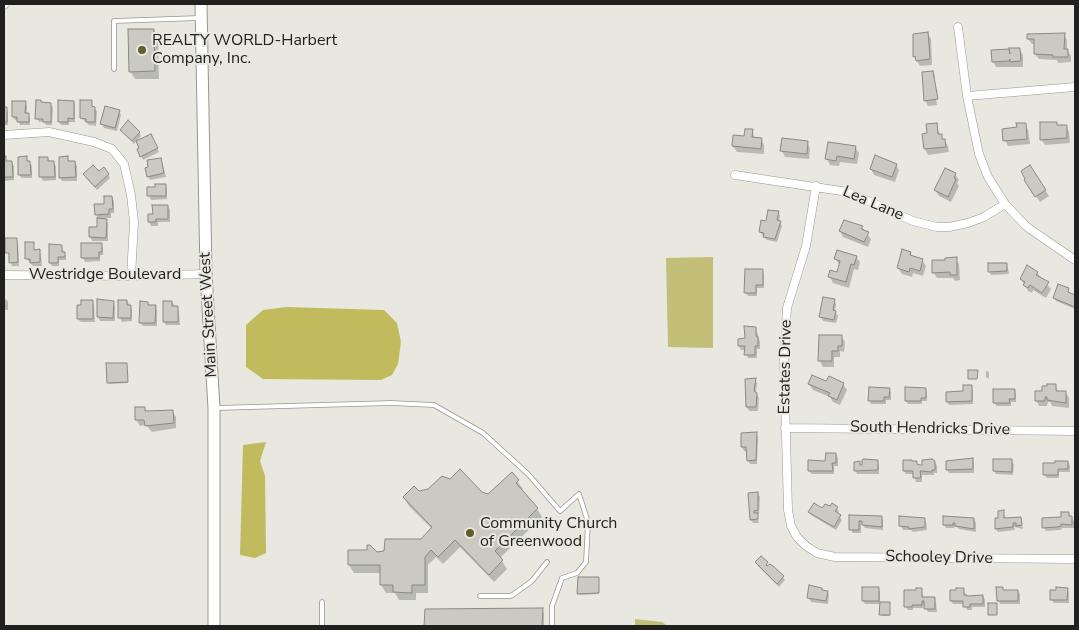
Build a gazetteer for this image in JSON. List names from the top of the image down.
{
  "streets": {
    "main road": ["Main Street West"],
    "street": [
      "Lea Lane",
      "Westridge Boulevard",
      "Estates Drive",
      "South Hendricks Drive",
      "Schooley Drive"
    ]
  },
  "crossings": [
    ["Lea Lane", "Estates Drive"],
    ["Westridge Boulevard", "Main Street West"],
    ["Estates Drive", "South Hendricks Drive"],
    ["Estates Drive", "Schooley Drive"]
  ],
  "places": ["REALTY WORLD-Harbert Company, Inc.", "Community Church of Greenwood"]
}
